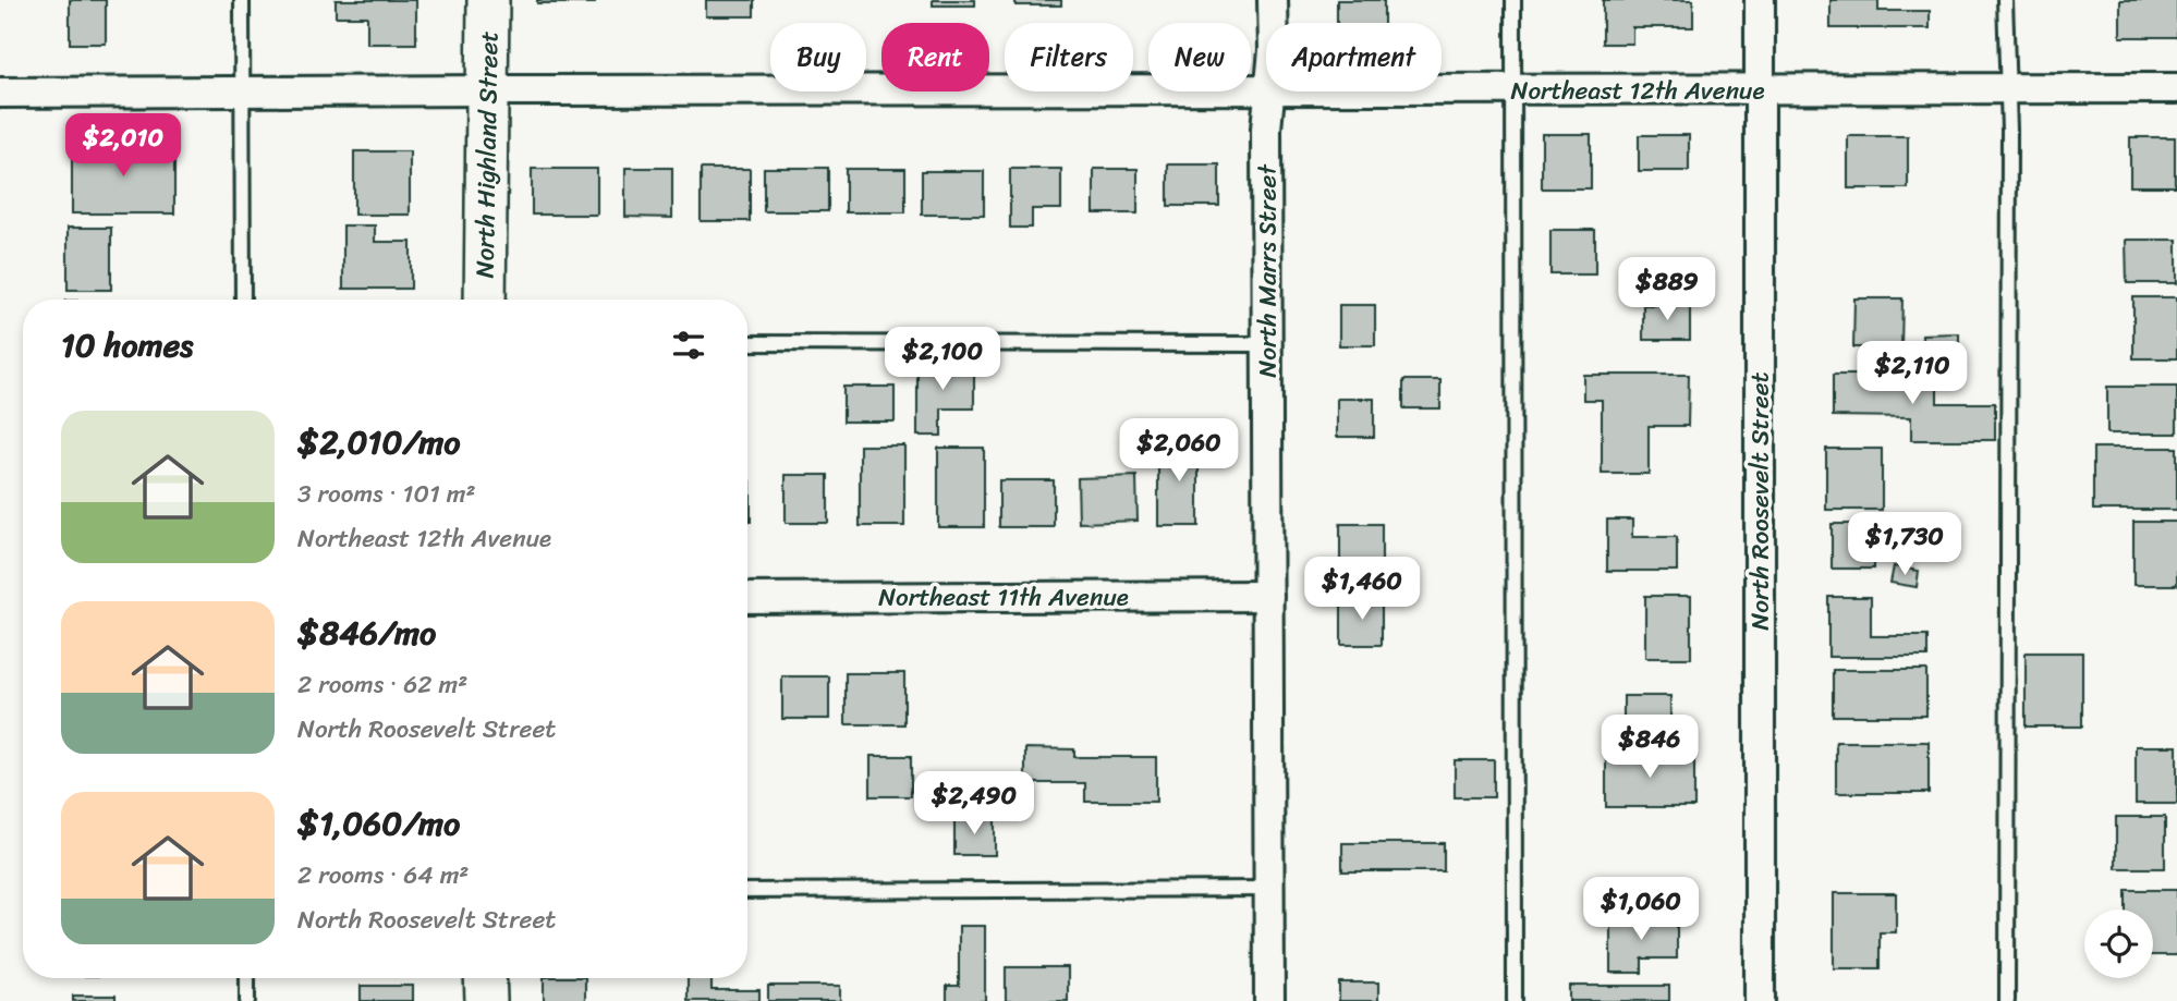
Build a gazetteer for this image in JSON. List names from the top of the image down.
{
  "streets": {
    "street": [
      "Northeast 12th Avenue",
      "North Highland Street",
      "North Marrs Street",
      "North Roosevelt Street",
      "Northeast 11th Avenue"
    ]
  },
  "crossings": [
    ["Northeast 12th Avenue", "North Highland Street"],
    ["Northeast 12th Avenue", "North Roosevelt Street"],
    ["North Marrs Street", "Northeast 11th Avenue"]
  ],
  "page": {
    "chip": [
      "Buy",
      "Rent",
      "Filters",
      "New",
      "Apartment"
    ],
    "price": [
      "$2,010",
      "$889",
      "$2,100",
      "$2,110",
      "$2,060",
      "$1,730",
      "$1,460",
      "$846",
      "$2,490",
      "$1,060"
    ],
    "heading": "10 homes",
    "list": [
      {
        "name": "$2,010/mo",
        "note": "3 rooms · 101 m² · Northeast 12th Avenue"
      },
      {
        "name": "$846/mo",
        "note": "2 rooms · 62 m² · North Roosevelt Street"
      },
      {
        "name": "$1,060/mo",
        "note": "2 rooms · 64 m² · North Roosevelt Street"
      }
    ]
  }
}
